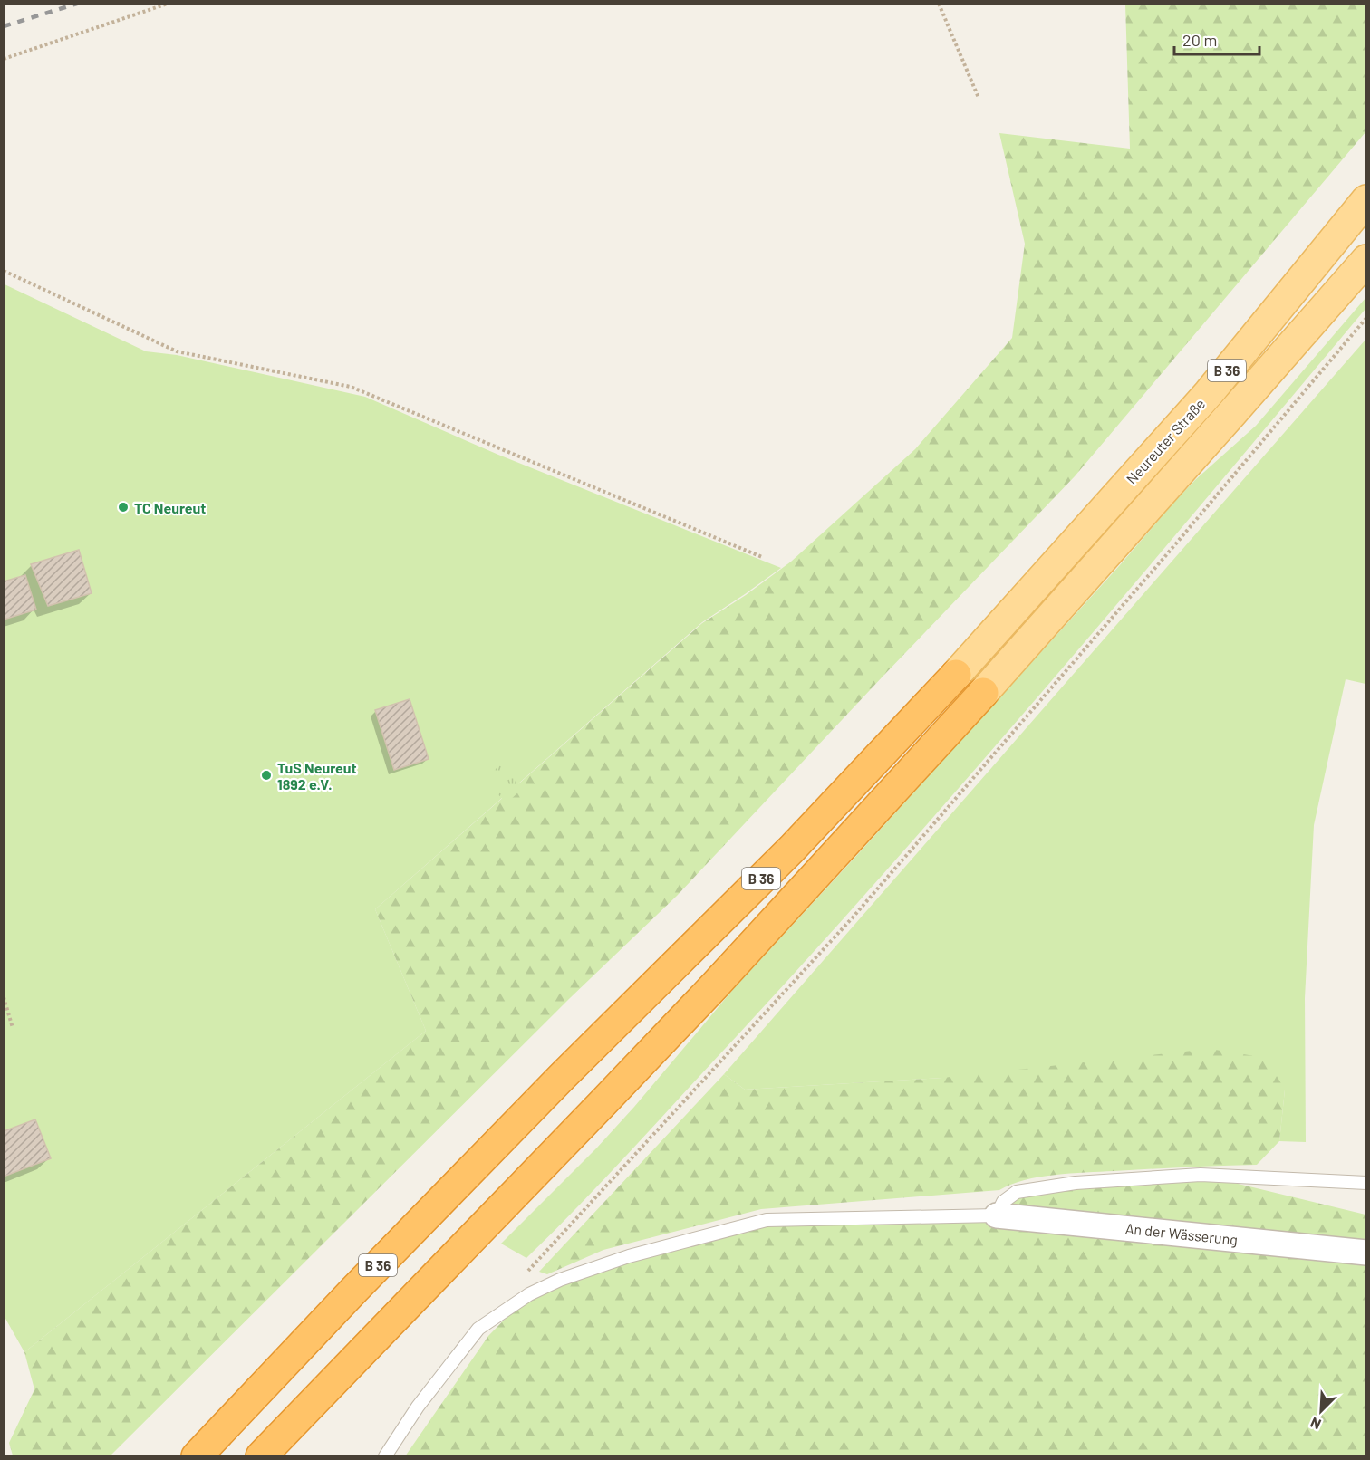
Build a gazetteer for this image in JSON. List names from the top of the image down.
{
  "streets": {
    "highway": ["B 36"],
    "main road": ["Neureuter Straße"],
    "street": ["An der Wässerung"]
  },
  "crossings": [
    ["B 36", "Neureuter Straße"]
  ],
  "places": ["TC Neureut", "TuS Neureut 1892 e.V."],
  "scale_bar": "20 m",
  "north": "bottom left"
}
